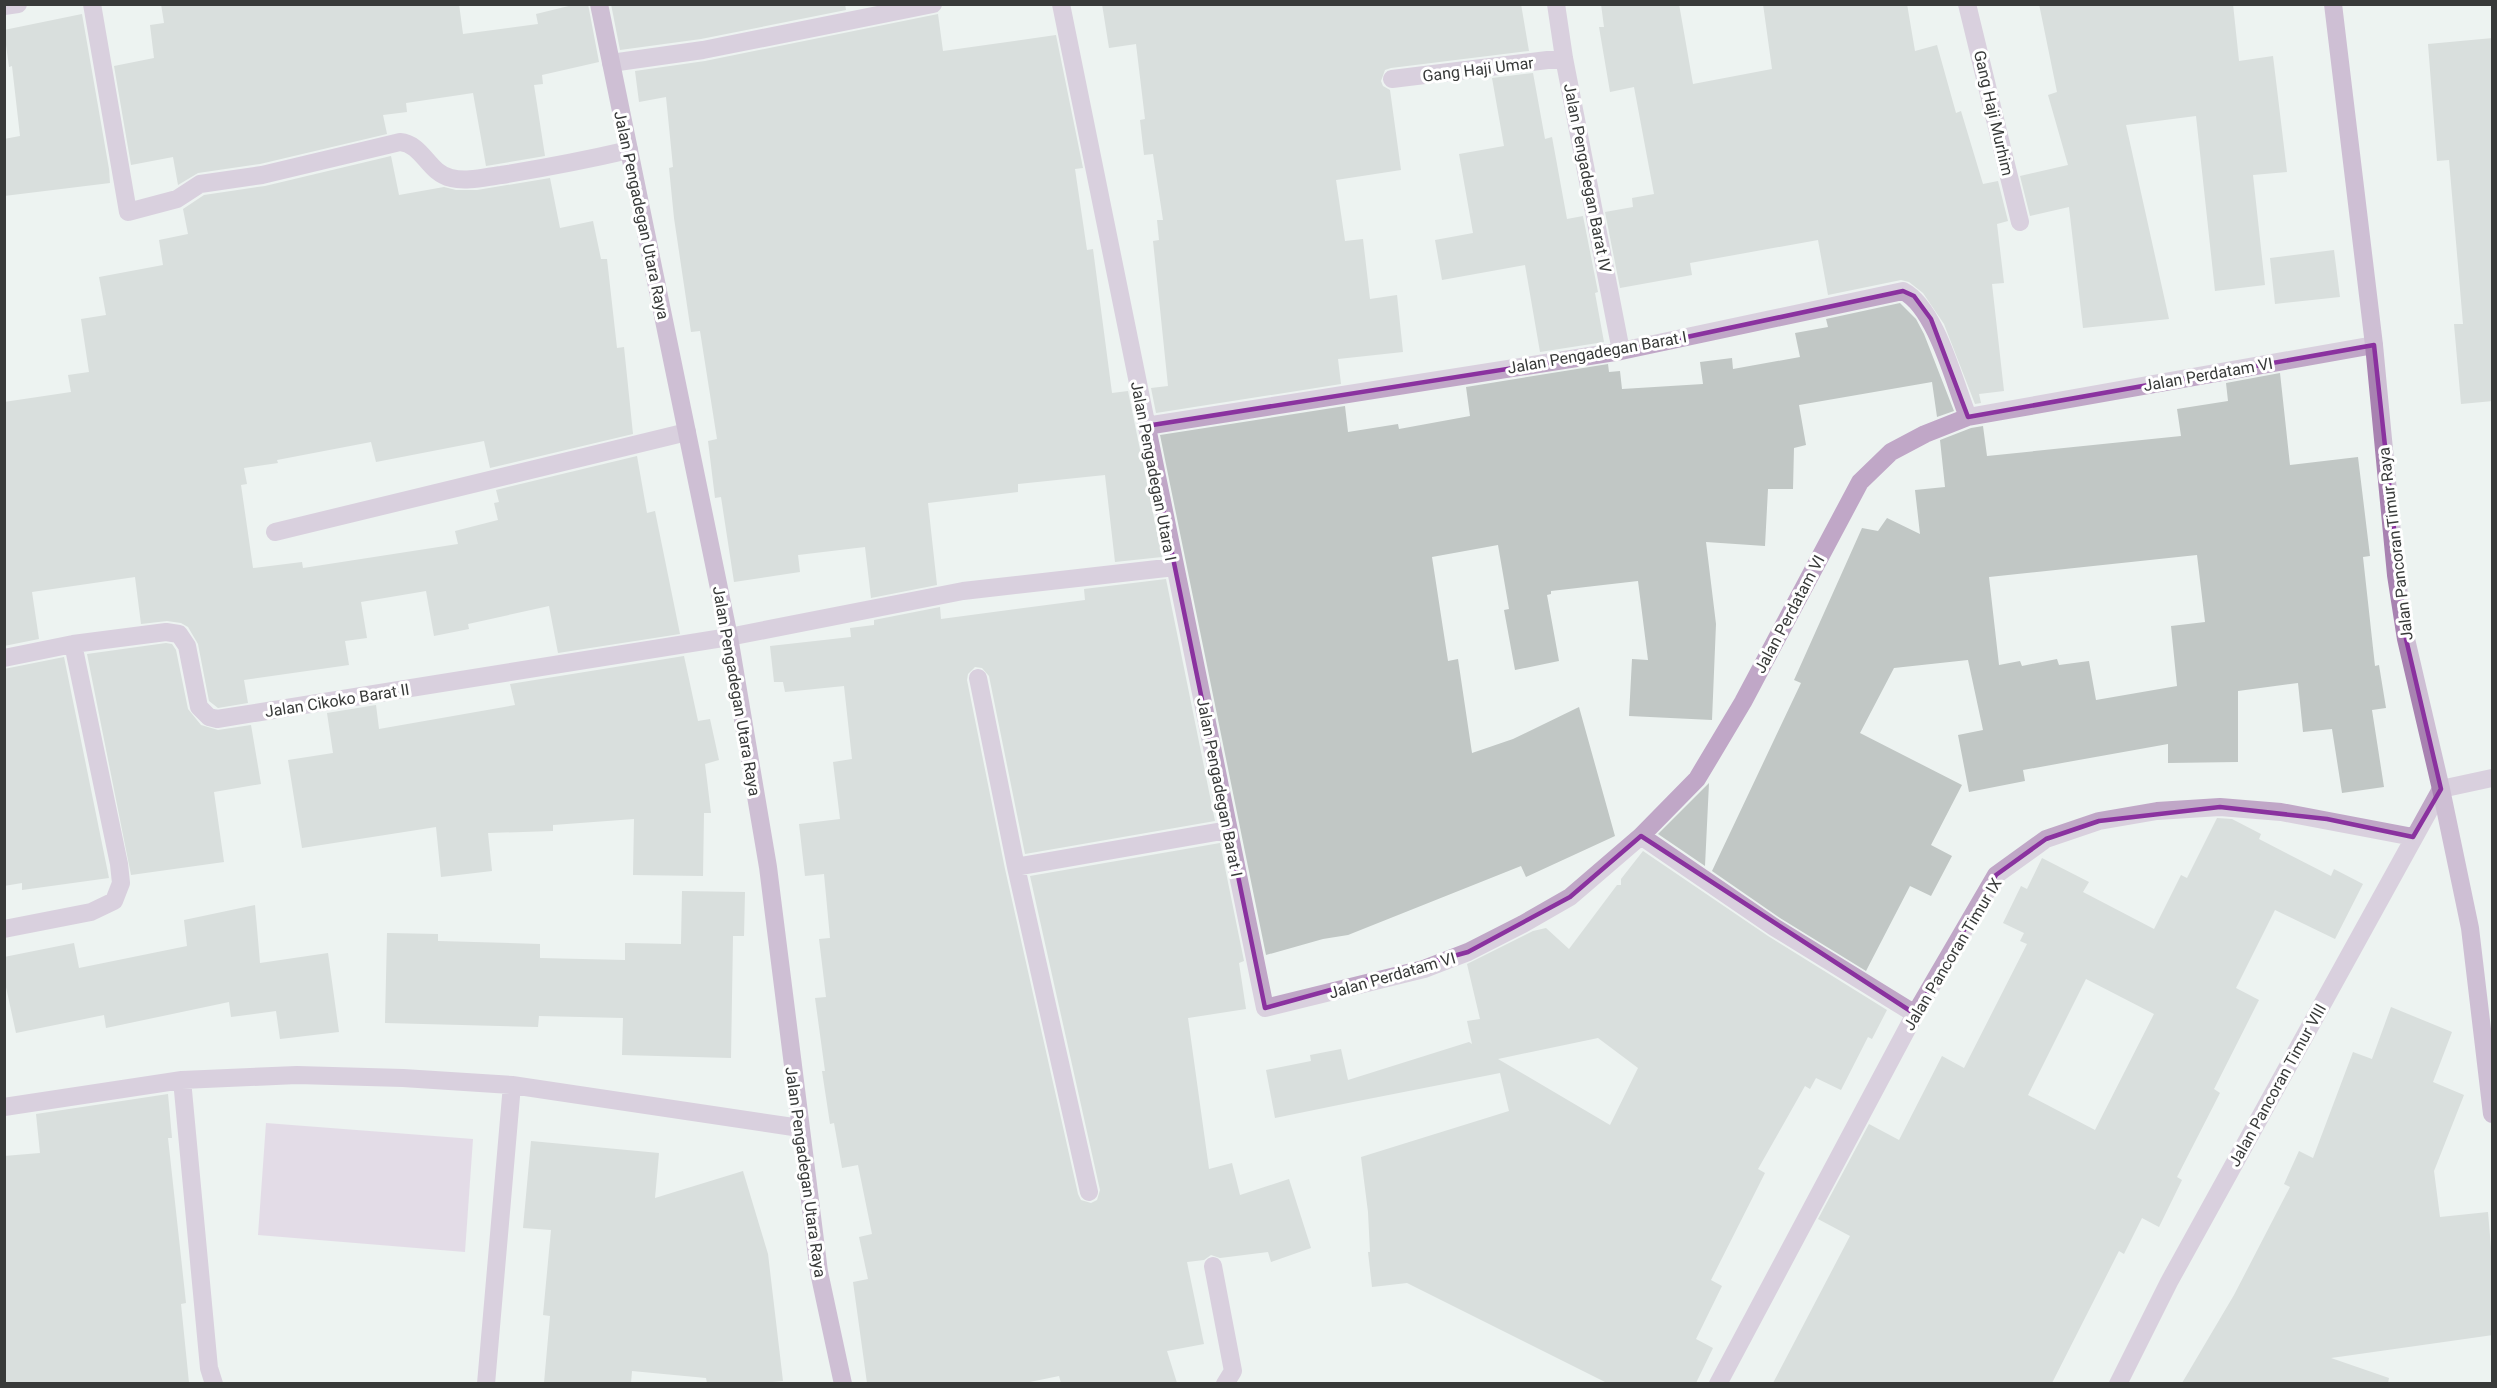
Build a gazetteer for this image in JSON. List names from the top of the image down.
{
  "streets": {
    "street": [
      "Gang Haji Umar",
      "Gang Haji Murhim",
      "Jalan Pengadegan Barat IV",
      "Jalan Pengadegan Utara Raya",
      "Jalan Pengadegan Barat I",
      "Jalan Perdatam VI",
      "Jalan Pengadegan Utara I",
      "Jalan Pancoran Timur Raya",
      "Jalan Cikoko Barat II",
      "Jalan Pancoran Timur IX",
      "Jalan Pancoran Timur VIII"
    ]
  },
  "crossings": [
    ["Gang Haji Umar", "Jalan Pengadegan Barat IV"],
    ["Jalan Pengadegan Barat IV", "Jalan Pengadegan Barat I"],
    ["Jalan Pengadegan Utara Raya", "Jalan Pengadegan Utara I"],
    ["Jalan Pengadegan Utara Raya", "Jalan Cikoko Barat II"],
    ["Jalan Pengadegan Barat I", "Jalan Perdatam VI"],
    ["Jalan Pengadegan Barat I", "Jalan Pengadegan Utara I"],
    ["Jalan Perdatam VI", "Jalan Pancoran Timur Raya"],
    ["Jalan Pengadegan Utara I", "Jalan Cikoko Barat II"],
    ["Jalan Pancoran Timur Raya", "Jalan Pancoran Timur VIII"],
    ["Jalan Pancoran Timur IX", "Jalan Pancoran Timur VIII"]
  ]
}
